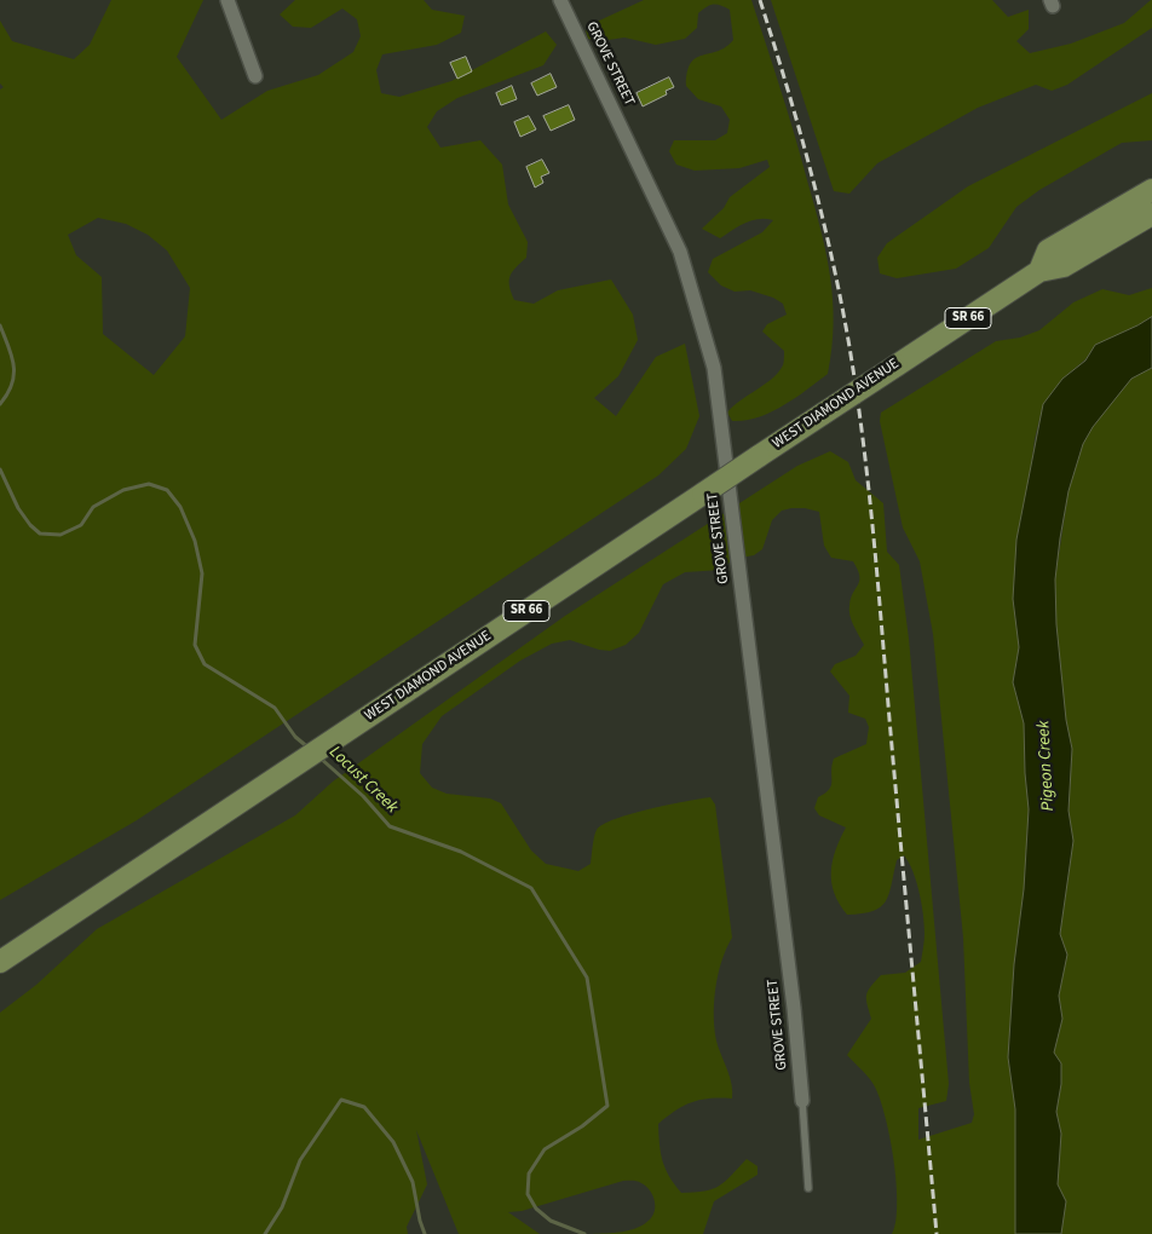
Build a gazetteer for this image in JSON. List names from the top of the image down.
{
  "streets": {
    "main road": ["SR 66", "WEST DIAMOND AVENUE"],
    "street": ["GROVE STREET"]
  },
  "water": ["Pigeon Creek", "Locust Creek"]
}
